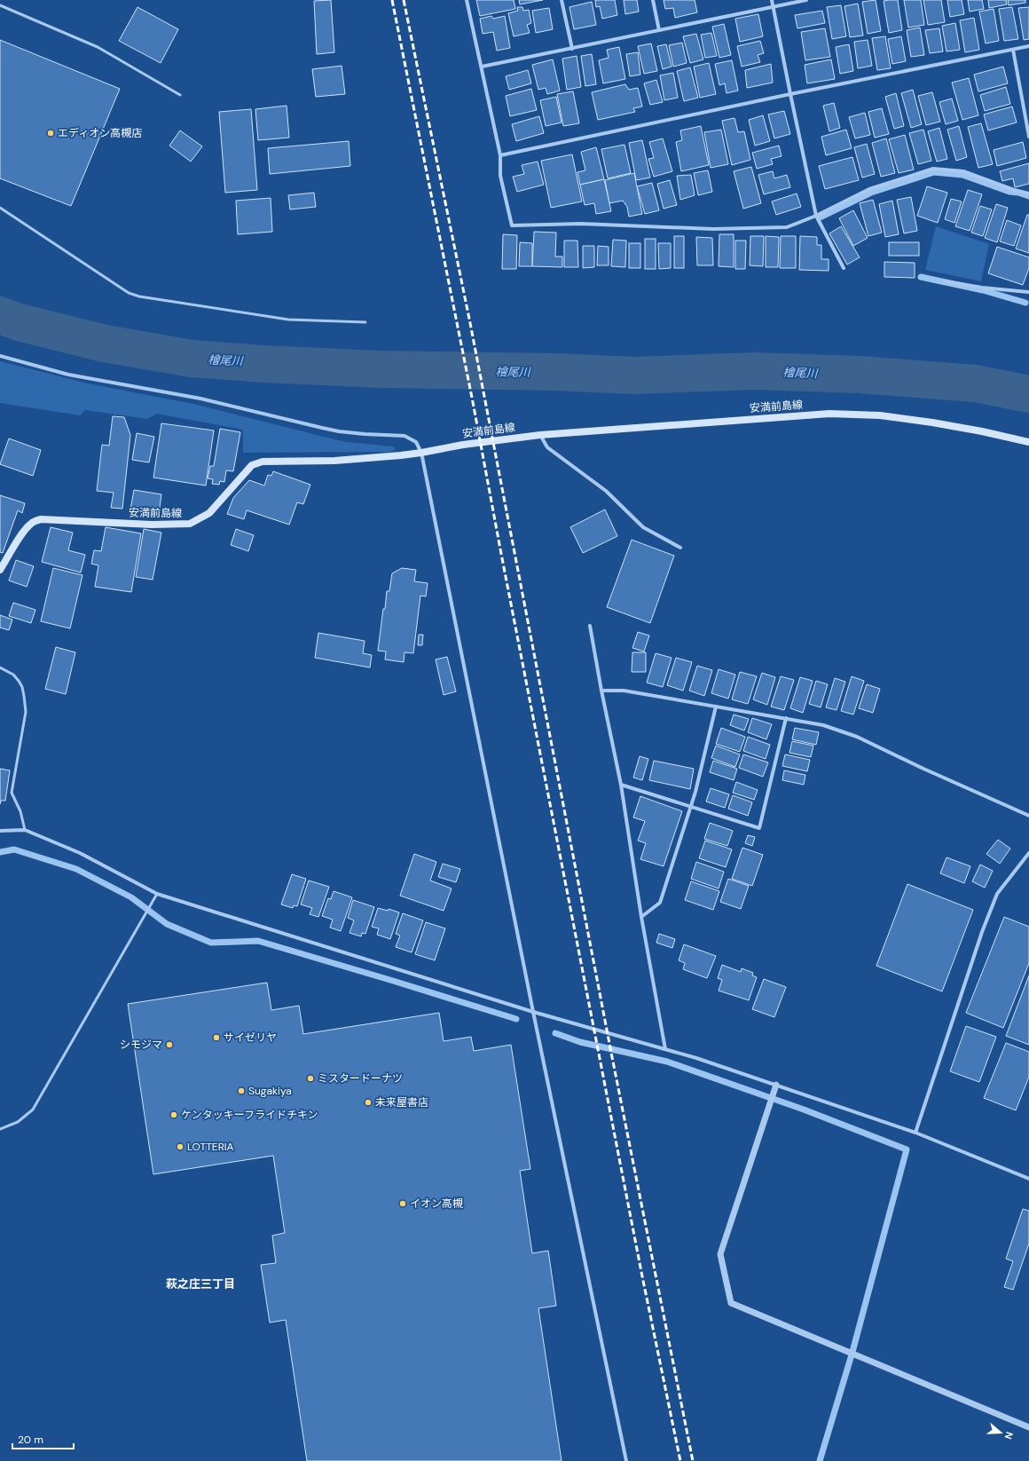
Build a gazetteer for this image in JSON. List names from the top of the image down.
{
  "streets": {
    "main road": ["安満前島線"]
  },
  "districts": ["萩之庄三丁目"],
  "water": ["檜尾川"],
  "places": [
    "エディオン高槻店",
    "サイゼリヤ",
    "シモジマ",
    "ミスタードーナツ",
    "Sugakiya",
    "未来屋書店",
    "ケンタッキーフライドチキン",
    "LOTTERIA",
    "イオン高槻"
  ],
  "scale_bar": "20 m",
  "north": "right"
}
